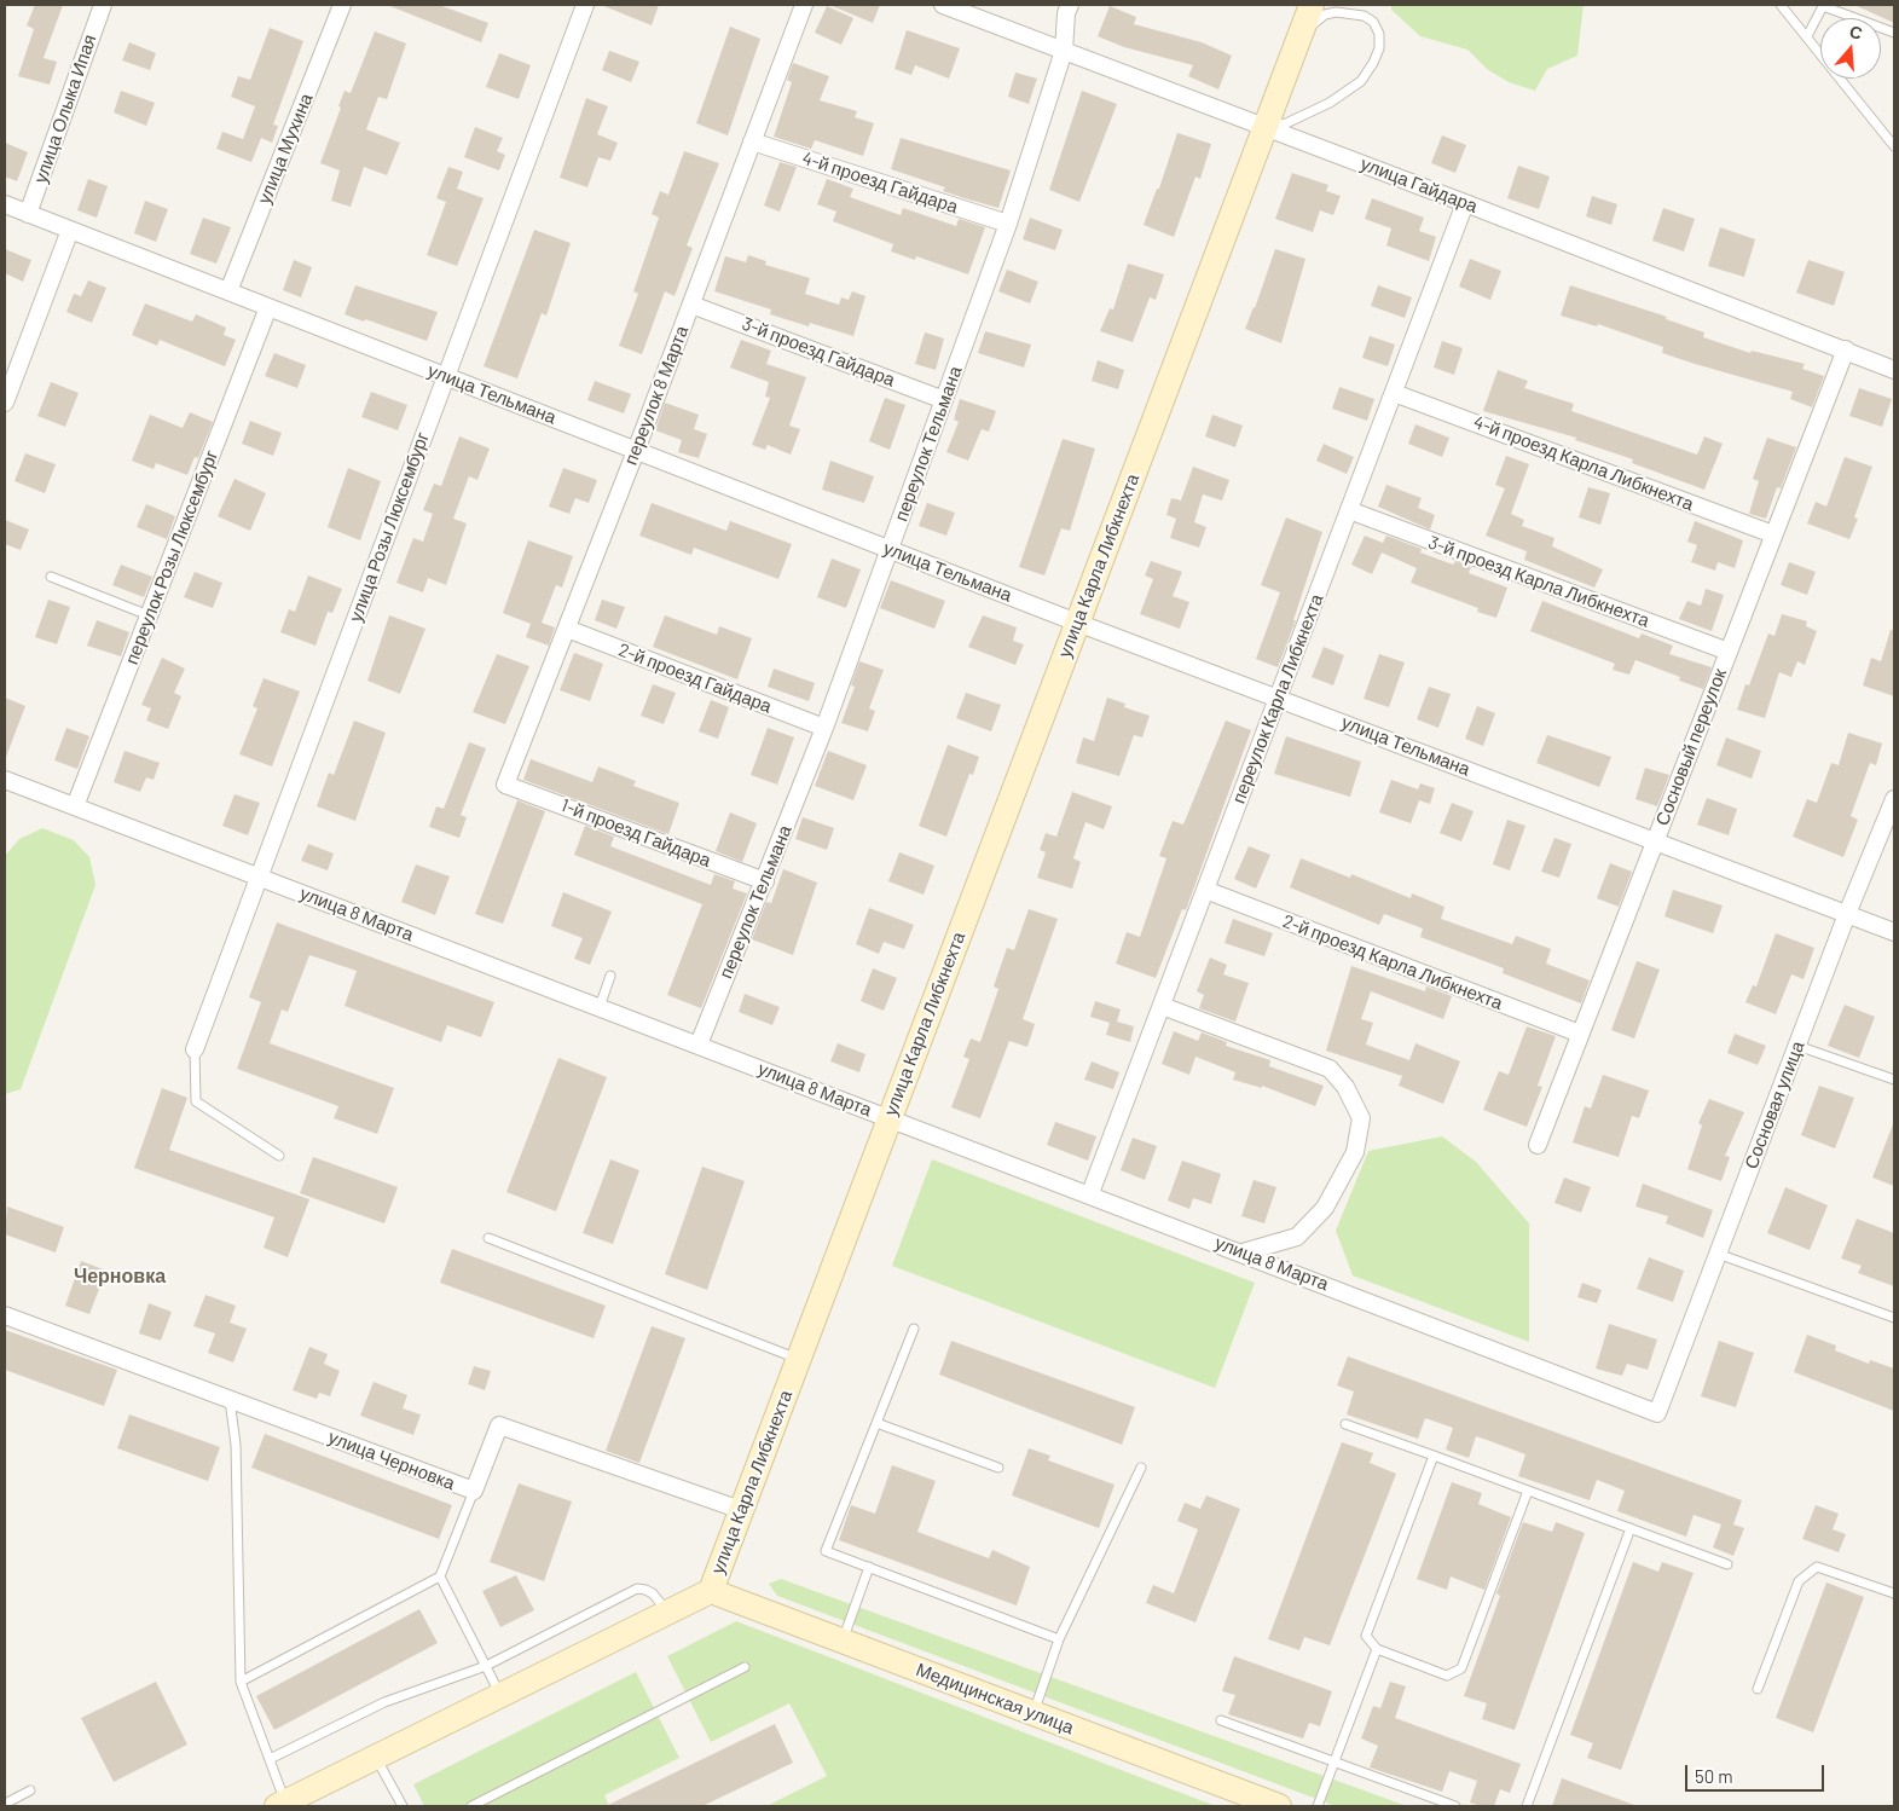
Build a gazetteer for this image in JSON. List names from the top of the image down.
{
  "streets": {
    "main road": ["улица Карла Либкнехта", "Медицинская улица"],
    "street": [
      "улица Олыка Ипая",
      "улица Мухина",
      "4-й проезд Гайдара",
      "улица Гайдара",
      "3-й проезд Гайдара",
      "улица Тельмана",
      "переулок 8 Марта",
      "переулок Тельмана",
      "4-й проезд Карла Либкнехта",
      "улица Розы Люксембург",
      "переулок Розы Люксембург",
      "3-й проезд Карла Либкнехта",
      "2-й проезд Гайдара",
      "переулок Карла Либкнехта",
      "Сосновый переулок",
      "1-й проезд Гайдара",
      "улица 8 Марта",
      "2-й проезд Карла Либкнехта",
      "Сосновая улица",
      "улица Черновка"
    ]
  },
  "crossings": [
    ["улица Олыка Ипая", "улица Тельмана"],
    ["улица Мухина", "улица Тельмана"],
    ["4-й проезд Гайдара", "переулок 8 Марта"],
    ["4-й проезд Гайдара", "переулок Тельмана"],
    ["улица Гайдара", "переулок Тельмана"],
    ["улица Гайдара", "улица Карла Либкнехта"],
    ["улица Гайдара", "переулок Карла Либкнехта"],
    ["улица Гайдара", "Сосновый переулок"],
    ["3-й проезд Гайдара", "переулок 8 Марта"],
    ["3-й проезд Гайдара", "переулок Тельмана"],
    ["улица Тельмана", "переулок 8 Марта"],
    ["улица Тельмана", "переулок Тельмана"],
    ["улица Тельмана", "улица Розы Люксембург"],
    ["улица Тельмана", "переулок Розы Люксембург"],
    ["улица Тельмана", "улица Карла Либкнехта"],
    ["улица Тельмана", "переулок Карла Либкнехта"],
    ["улица Тельмана", "Сосновый переулок"],
    ["улица Тельмана", "Сосновая улица"],
    ["переулок 8 Марта", "2-й проезд Гайдара"],
    ["переулок 8 Марта", "1-й проезд Гайдара"],
    ["переулок Тельмана", "2-й проезд Гайдара"],
    ["переулок Тельмана", "1-й проезд Гайдара"],
    ["переулок Тельмана", "улица 8 Марта"],
    ["4-й проезд Карла Либкнехта", "переулок Карла Либкнехта"],
    ["4-й проезд Карла Либкнехта", "Сосновый переулок"],
    ["улица Розы Люксембург", "улица 8 Марта"],
    ["переулок Розы Люксембург", "улица 8 Марта"],
    ["улица Карла Либкнехта", "улица 8 Марта"],
    ["улица Карла Либкнехта", "улица Черновка"],
    ["улица Карла Либкнехта", "Медицинская улица"],
    ["3-й проезд Карла Либкнехта", "переулок Карла Либкнехта"],
    ["3-й проезд Карла Либкнехта", "Сосновый переулок"],
    ["переулок Карла Либкнехта", "улица 8 Марта"],
    ["переулок Карла Либкнехта", "2-й проезд Карла Либкнехта"],
    ["Сосновый переулок", "2-й проезд Карла Либкнехта"],
    ["улица 8 Марта", "Сосновая улица"]
  ],
  "districts": ["Черновка"],
  "scale_bar": "50 m",
  "north": "top"
}
